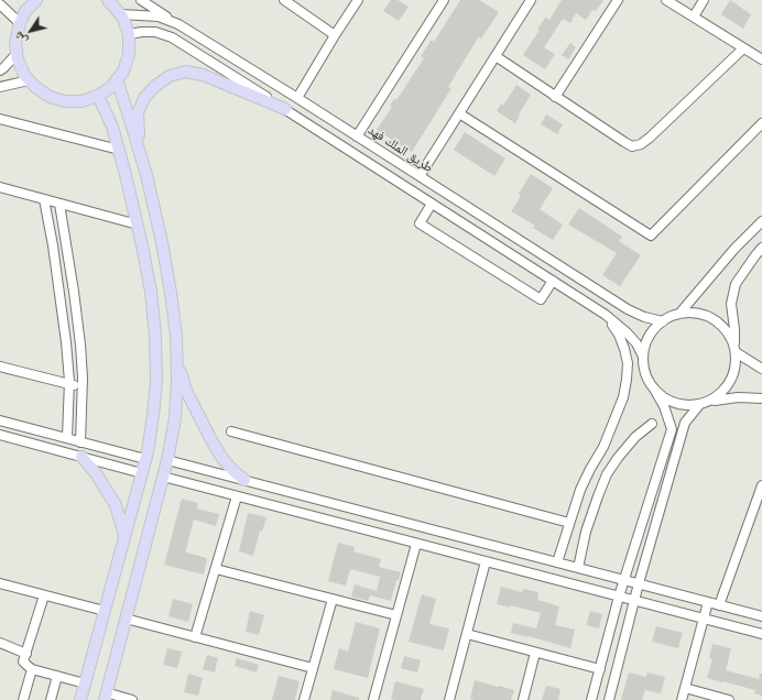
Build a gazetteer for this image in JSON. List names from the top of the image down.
{
  "streets": {
    "street": ["طريق الملك فهد"]
  },
  "north": "bottom left"
}
